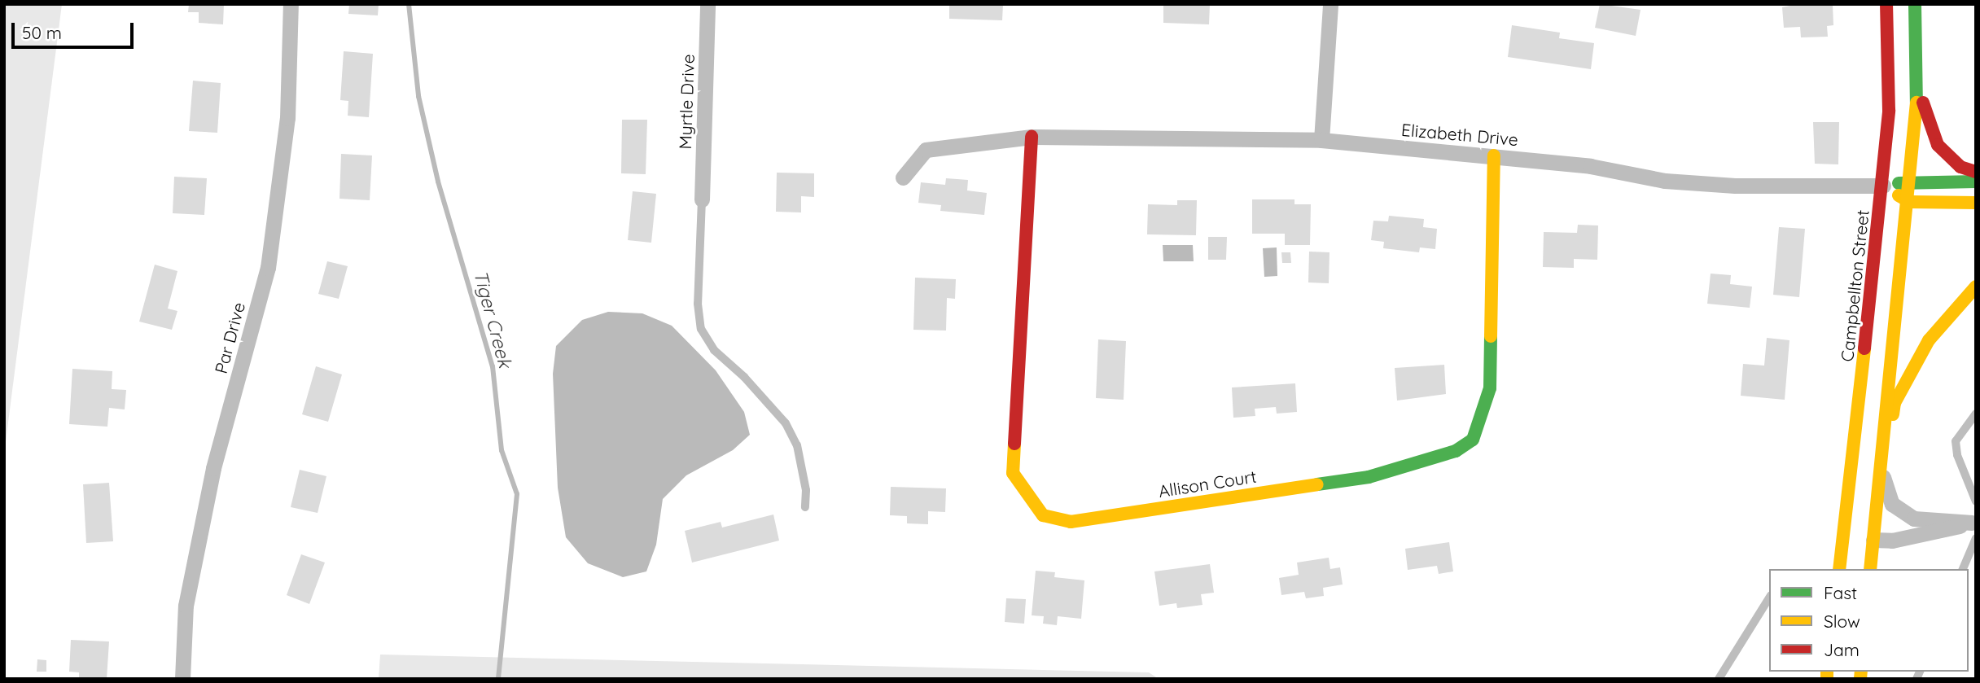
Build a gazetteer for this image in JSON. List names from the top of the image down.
{
  "streets": {
    "main road": ["Campbellton Street", "Allison Court"],
    "street": ["Myrtle Drive", "Elizabeth Drive", "Par Drive"]
  },
  "crossings": [
    ["Elizabeth Drive", "Campbellton Street"],
    ["Elizabeth Drive", "Allison Court"]
  ],
  "water": ["Tiger Creek"],
  "legend": ["Fast", "Slow", "Jam"],
  "scale_bar": "50 m"
}
